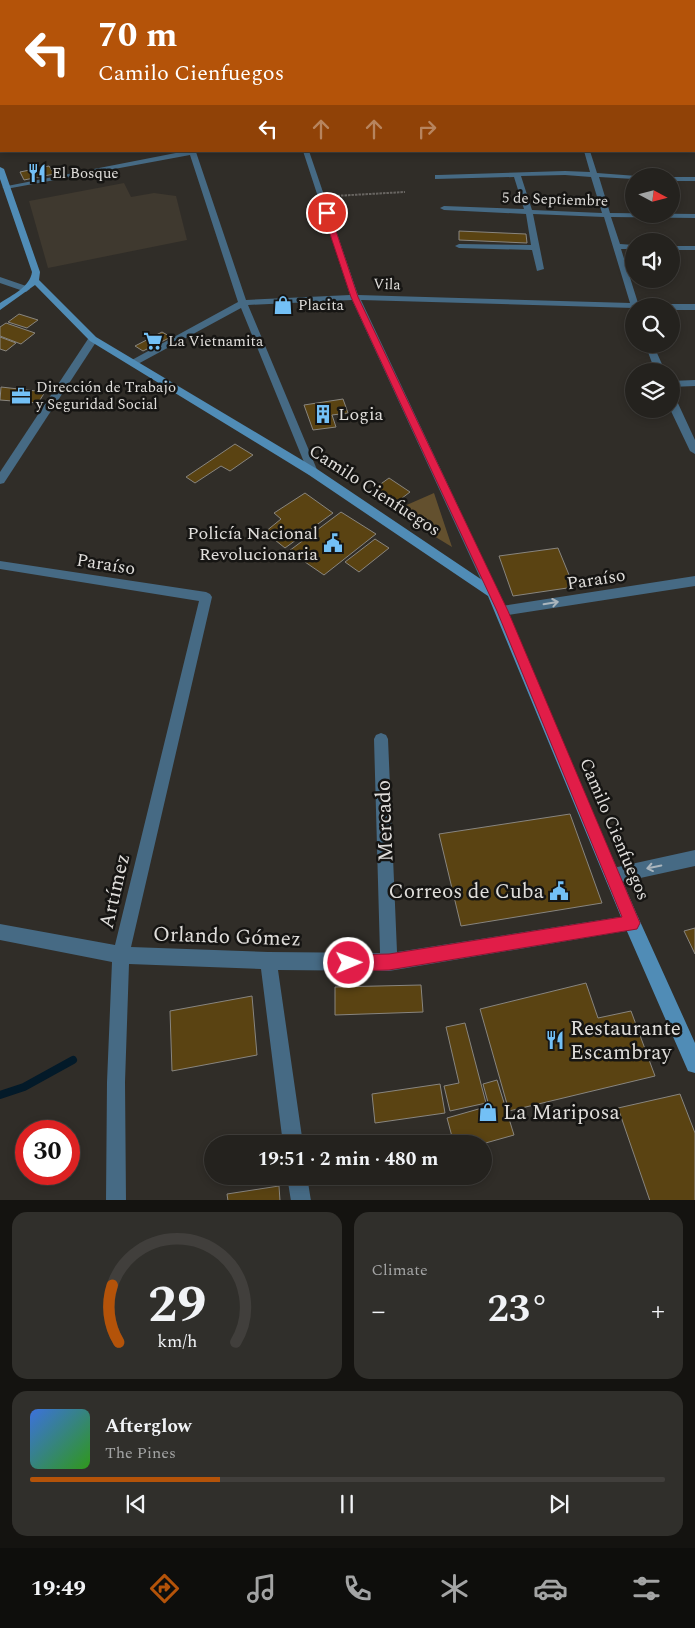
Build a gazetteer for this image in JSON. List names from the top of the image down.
{
  "streets": {
    "main road": ["Camilo Cienfuegos"],
    "street": [
      "5 de Septiembre",
      "Vila",
      "Paraíso",
      "Mercado",
      "Artímez",
      "Orlando Gómez"
    ]
  },
  "crossings": [
    ["Vila", "Camilo Cienfuegos"],
    ["Camilo Cienfuegos", "Paraíso"],
    ["Camilo Cienfuegos", "Orlando Gómez"],
    ["Paraíso", "Artímez"],
    ["Mercado", "Orlando Gómez"],
    ["Artímez", "Orlando Gómez"]
  ],
  "one_way": ["Paraíso"],
  "places": {
    "restaurant": ["El Bosque", "Restaurante Escambray"],
    "shop": ["Placita", "La Mariposa"],
    "supermarket": ["La Vietnamita"],
    "office": ["Dirección de Trabajo y Seguridad Social"],
    "building": ["Logia"],
    "public building": ["Policía Nacional Revolucionaria", "Correos de Cuba"]
  },
  "north": "right",
  "page": {
    "turn": ["70 m", "Camilo Cienfuegos"],
    "limit": "30",
    "trip": "19:51 · 2 min · 480 m",
    "tile": "Climate",
    "heat": ["−", "23°", "+"],
    "song": ["Afterglow", "The Pines"],
    "tabs": "19:49",
    "gauge": ["29", "km/h"]
  }
}
